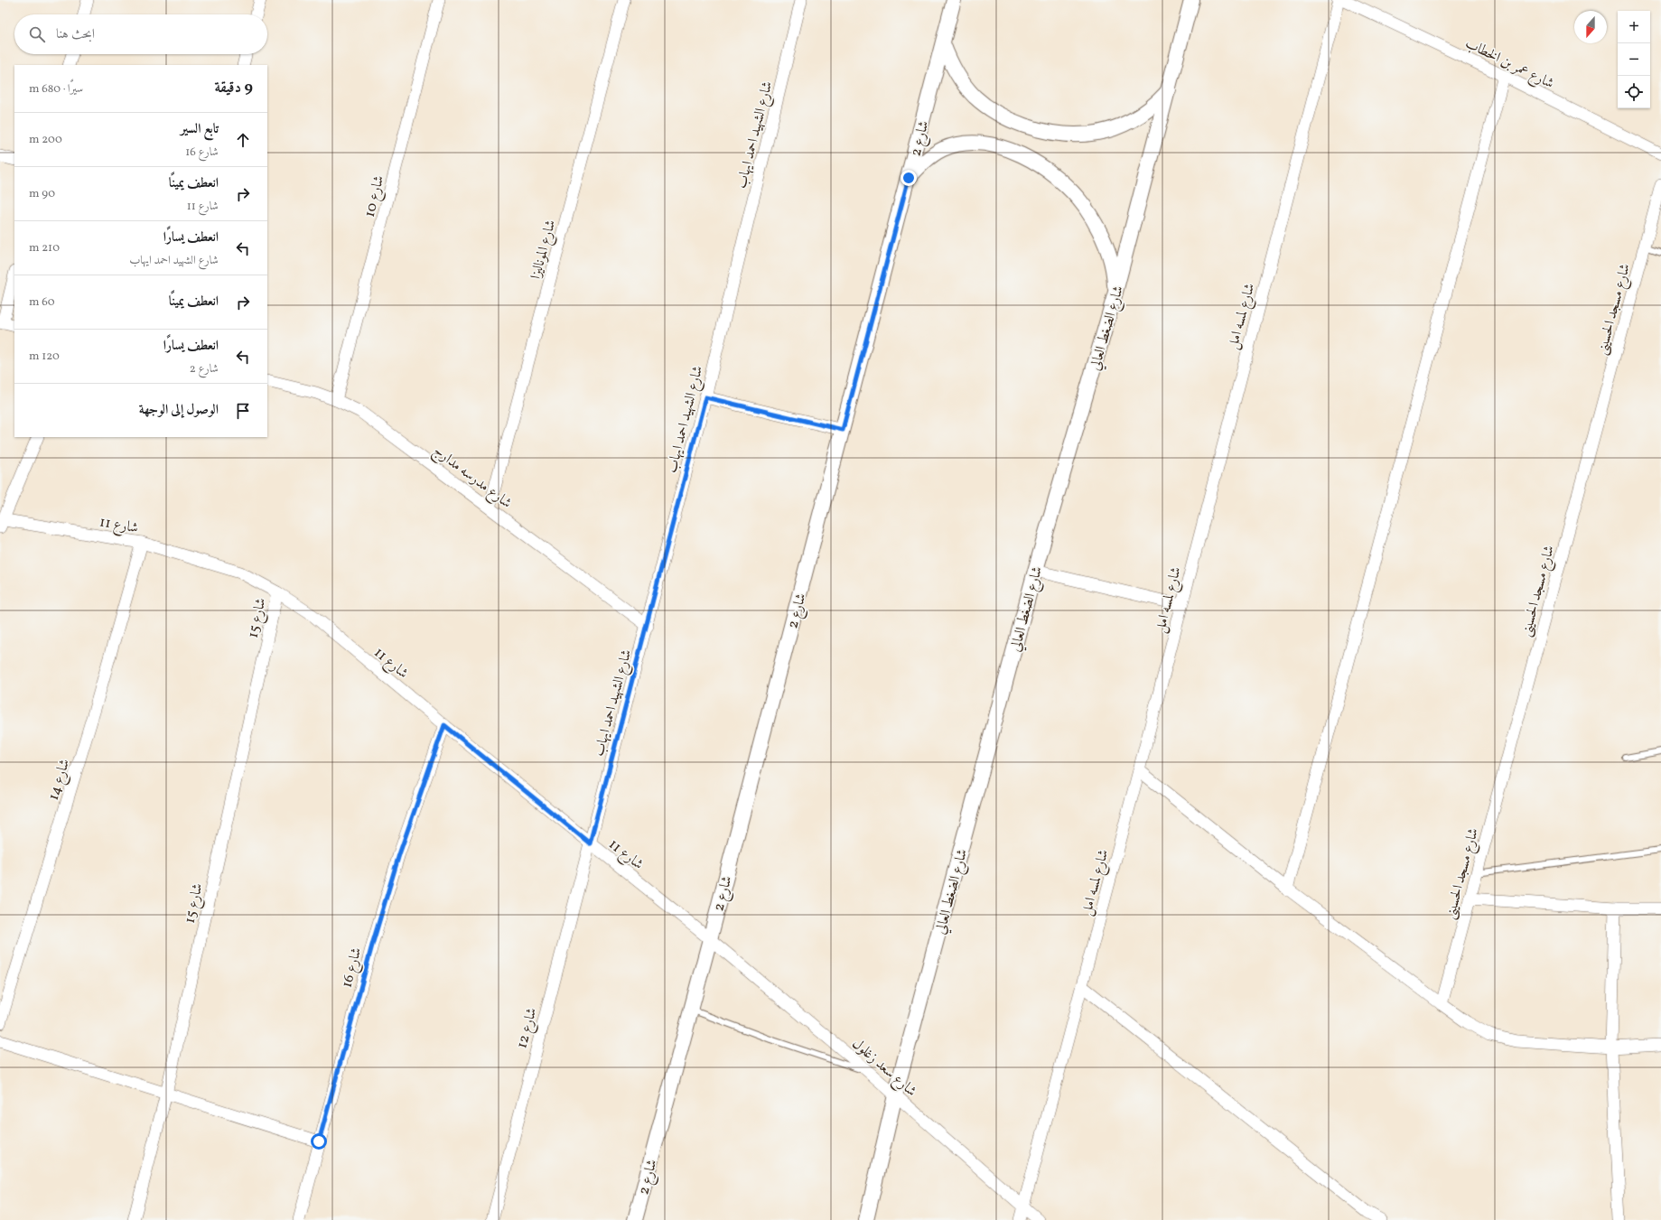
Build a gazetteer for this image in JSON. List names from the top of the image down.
{
  "streets": {
    "street": [
      "شارع عمر بن الخطاب",
      "شارع الشهيد احمد ايهاب",
      "شارع 2",
      "شارع 10",
      "شارع الموناليزا",
      "شارع مسجد الحسينى",
      "شارع لمسه امل",
      "شارع الضغط العالي",
      "شارع مدرسه مدارج",
      "شارع 11",
      "شارع 15",
      "شارع 14",
      "شارع 16",
      "شارع 12",
      "شارع سعد زغلول"
    ]
  },
  "crossings": [
    ["شارع الشهيد احمد ايهاب", "شارع مدرسه مدارج"],
    ["شارع الشهيد احمد ايهاب", "شارع 11"],
    ["شارع الشهيد احمد ايهاب", "شارع 12"],
    ["شارع 2", "شارع 11"],
    ["شارع 2", "شارع سعد زغلول"],
    ["شارع 10", "شارع مدرسه مدارج"],
    ["شارع الموناليزا", "شارع مدرسه مدارج"],
    ["شارع لمسه امل", "شارع سعد زغلول"],
    ["شارع الضغط العالي", "شارع سعد زغلول"],
    ["شارع 11", "شارع 15"],
    ["شارع 11", "شارع 14"],
    ["شارع 11", "شارع 16"],
    ["شارع 11", "شارع 12"],
    ["شارع 11", "شارع سعد زغلول"]
  ],
  "north": "bottom",
  "page": {
    "map_buttons": ["+", "−"],
    "search": "ابحث هنا",
    "heading": ["9 دقيقة", "سيرًا · 680 m"],
    "list": [
      ["تابع السير", "شارع 16", "200 m"],
      ["انعطف يمينًا", "شارع 11", "90 m"],
      ["انعطف يسارًا", "شارع الشهيد احمد ايهاب", "210 m"],
      ["انعطف يمينًا", "60 m"],
      ["انعطف يسارًا", "شارع 2", "120 m"],
      "الوصول إلى الوجهة"
    ]
  }
}
